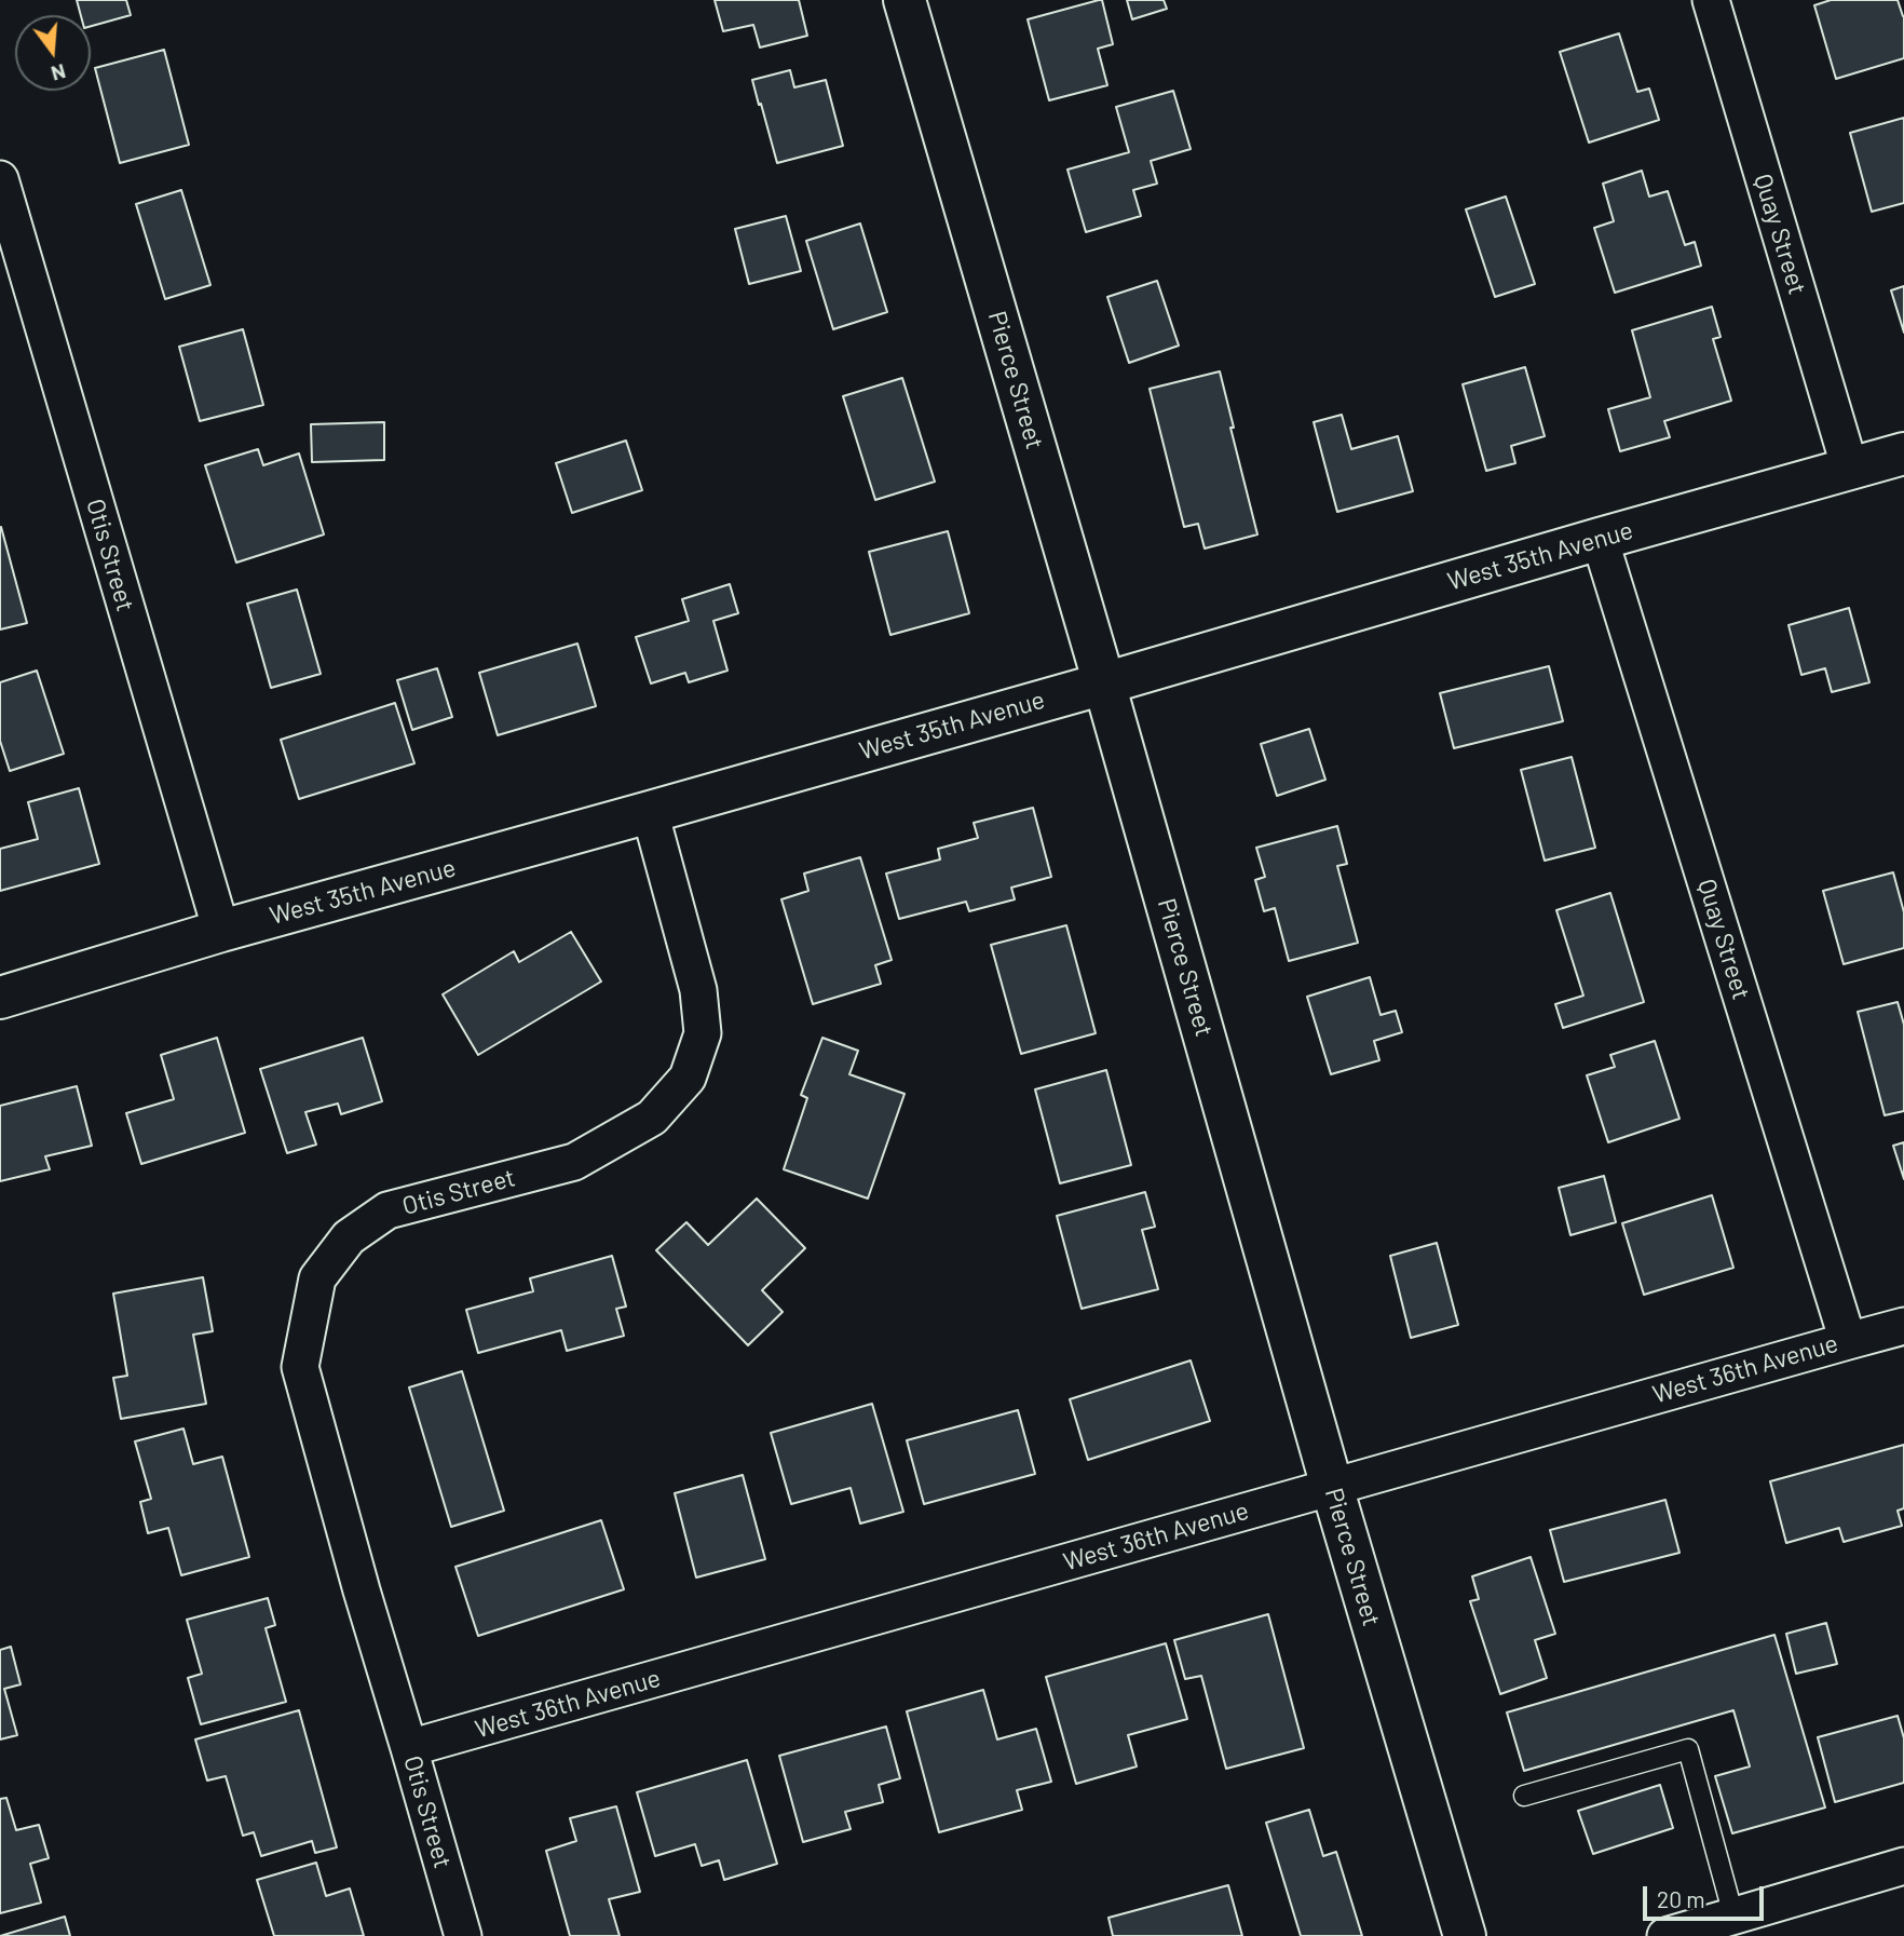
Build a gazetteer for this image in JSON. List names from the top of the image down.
{
  "streets": {
    "street": [
      "Quay Street",
      "Pierce Street",
      "Otis Street",
      "West 35th Avenue",
      "West 36th Avenue"
    ]
  },
  "crossings": [
    ["Quay Street", "West 35th Avenue"],
    ["Quay Street", "West 36th Avenue"],
    ["Pierce Street", "West 35th Avenue"],
    ["Pierce Street", "West 36th Avenue"],
    ["Otis Street", "West 35th Avenue"],
    ["Otis Street", "West 36th Avenue"]
  ],
  "scale_bar": "20 m",
  "north": "bottom"
}
